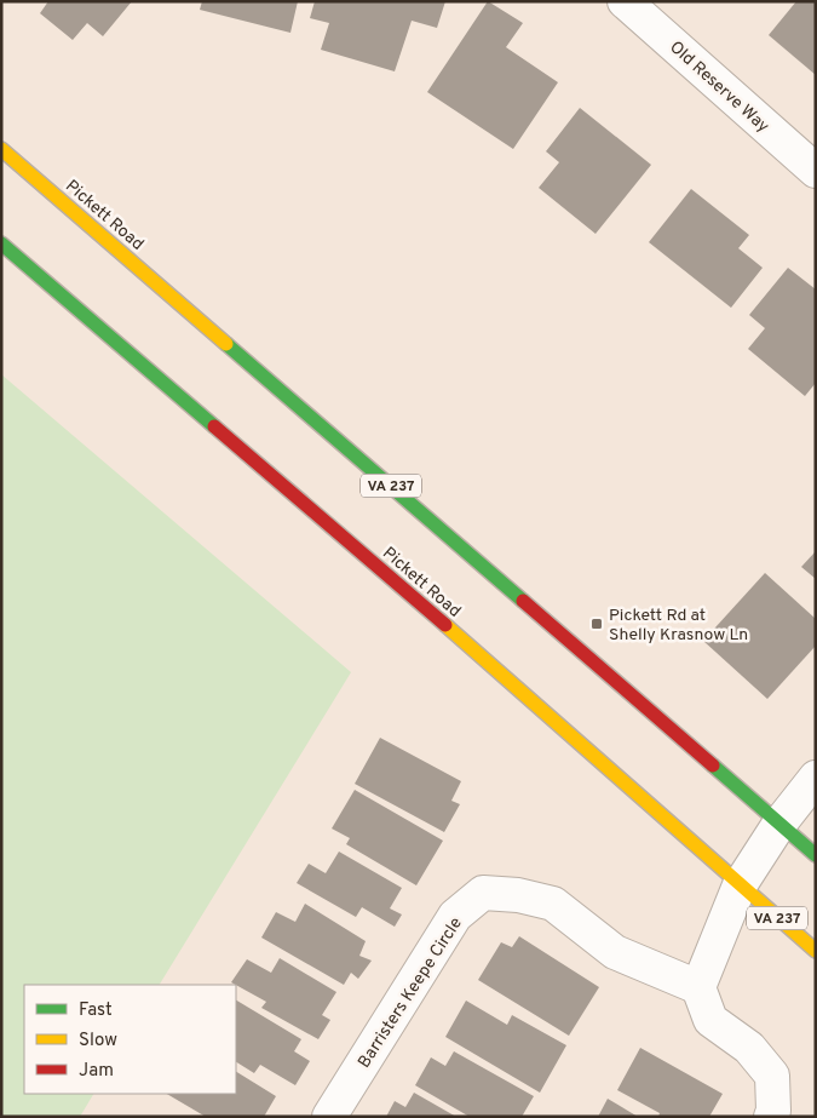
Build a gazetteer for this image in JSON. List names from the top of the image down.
{
  "streets": {
    "main road": ["Pickett Road", "VA 237"],
    "street": ["Old Reserve Way", "Barristers Keepe Circle"]
  },
  "places": {
    "transit": ["Pickett Rd at Shelly Krasnow Ln"]
  },
  "legend": ["Fast", "Slow", "Jam"]
}
